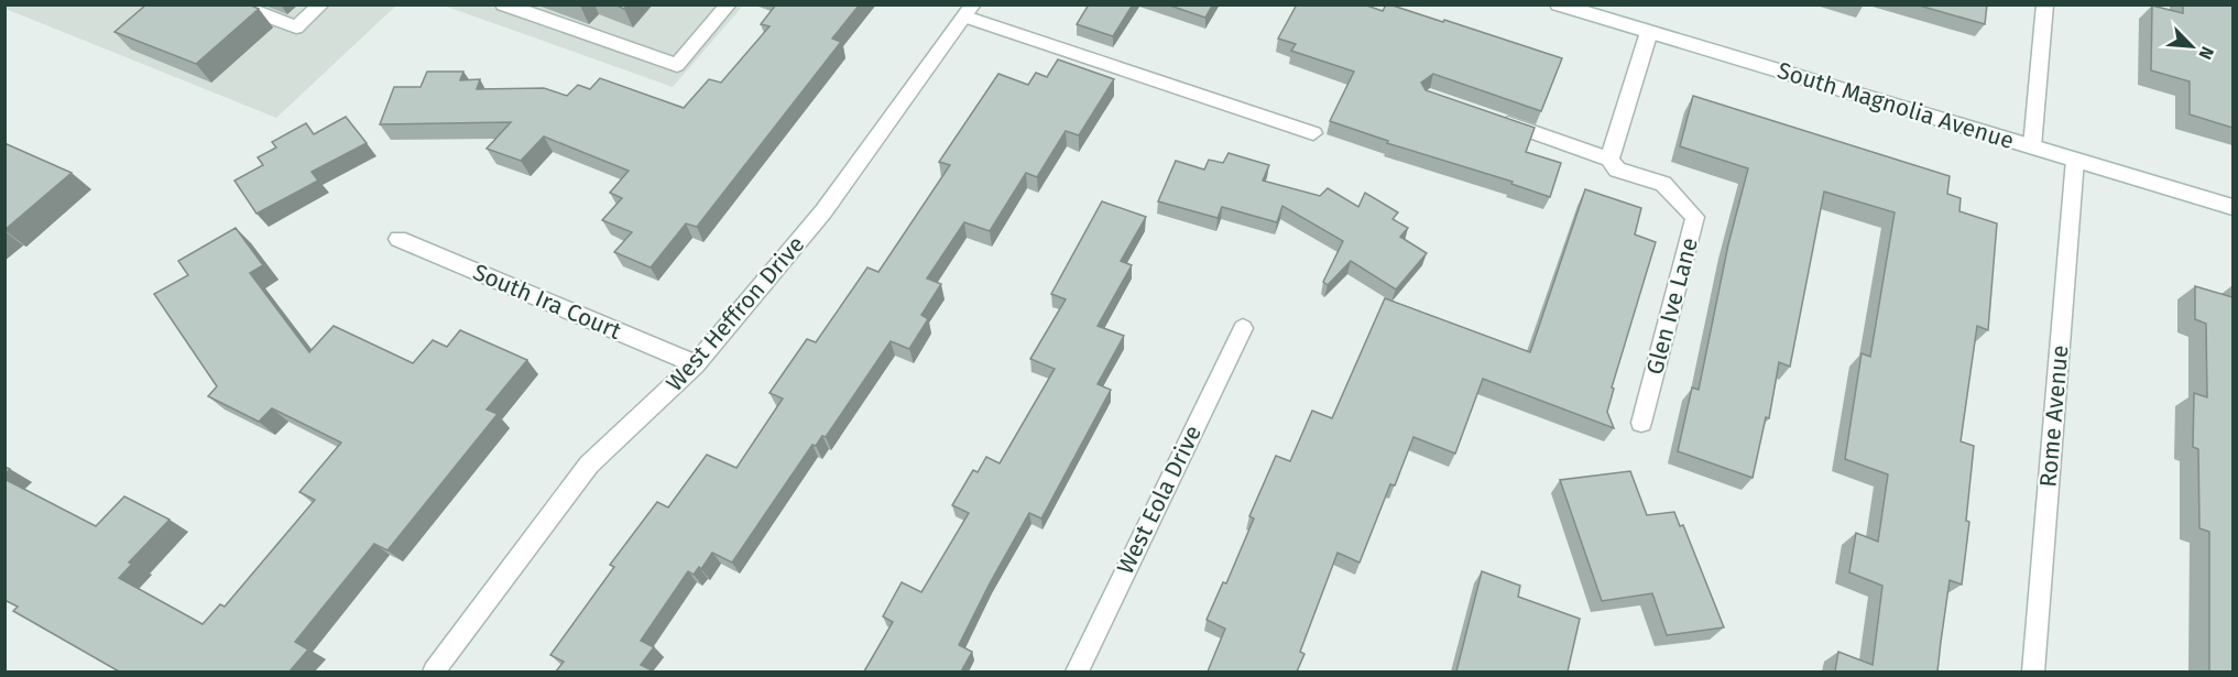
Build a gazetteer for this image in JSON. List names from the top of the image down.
{
  "streets": {
    "street": [
      "South Magnolia Avenue",
      "South Ira Court",
      "Glen Ive Lane",
      "West Heffron Drive",
      "Rome Avenue",
      "West Eola Drive"
    ]
  },
  "crossings": [
    ["South Magnolia Avenue", "Rome Avenue"],
    ["South Ira Court", "West Heffron Drive"]
  ],
  "north": "bottom right"
}
